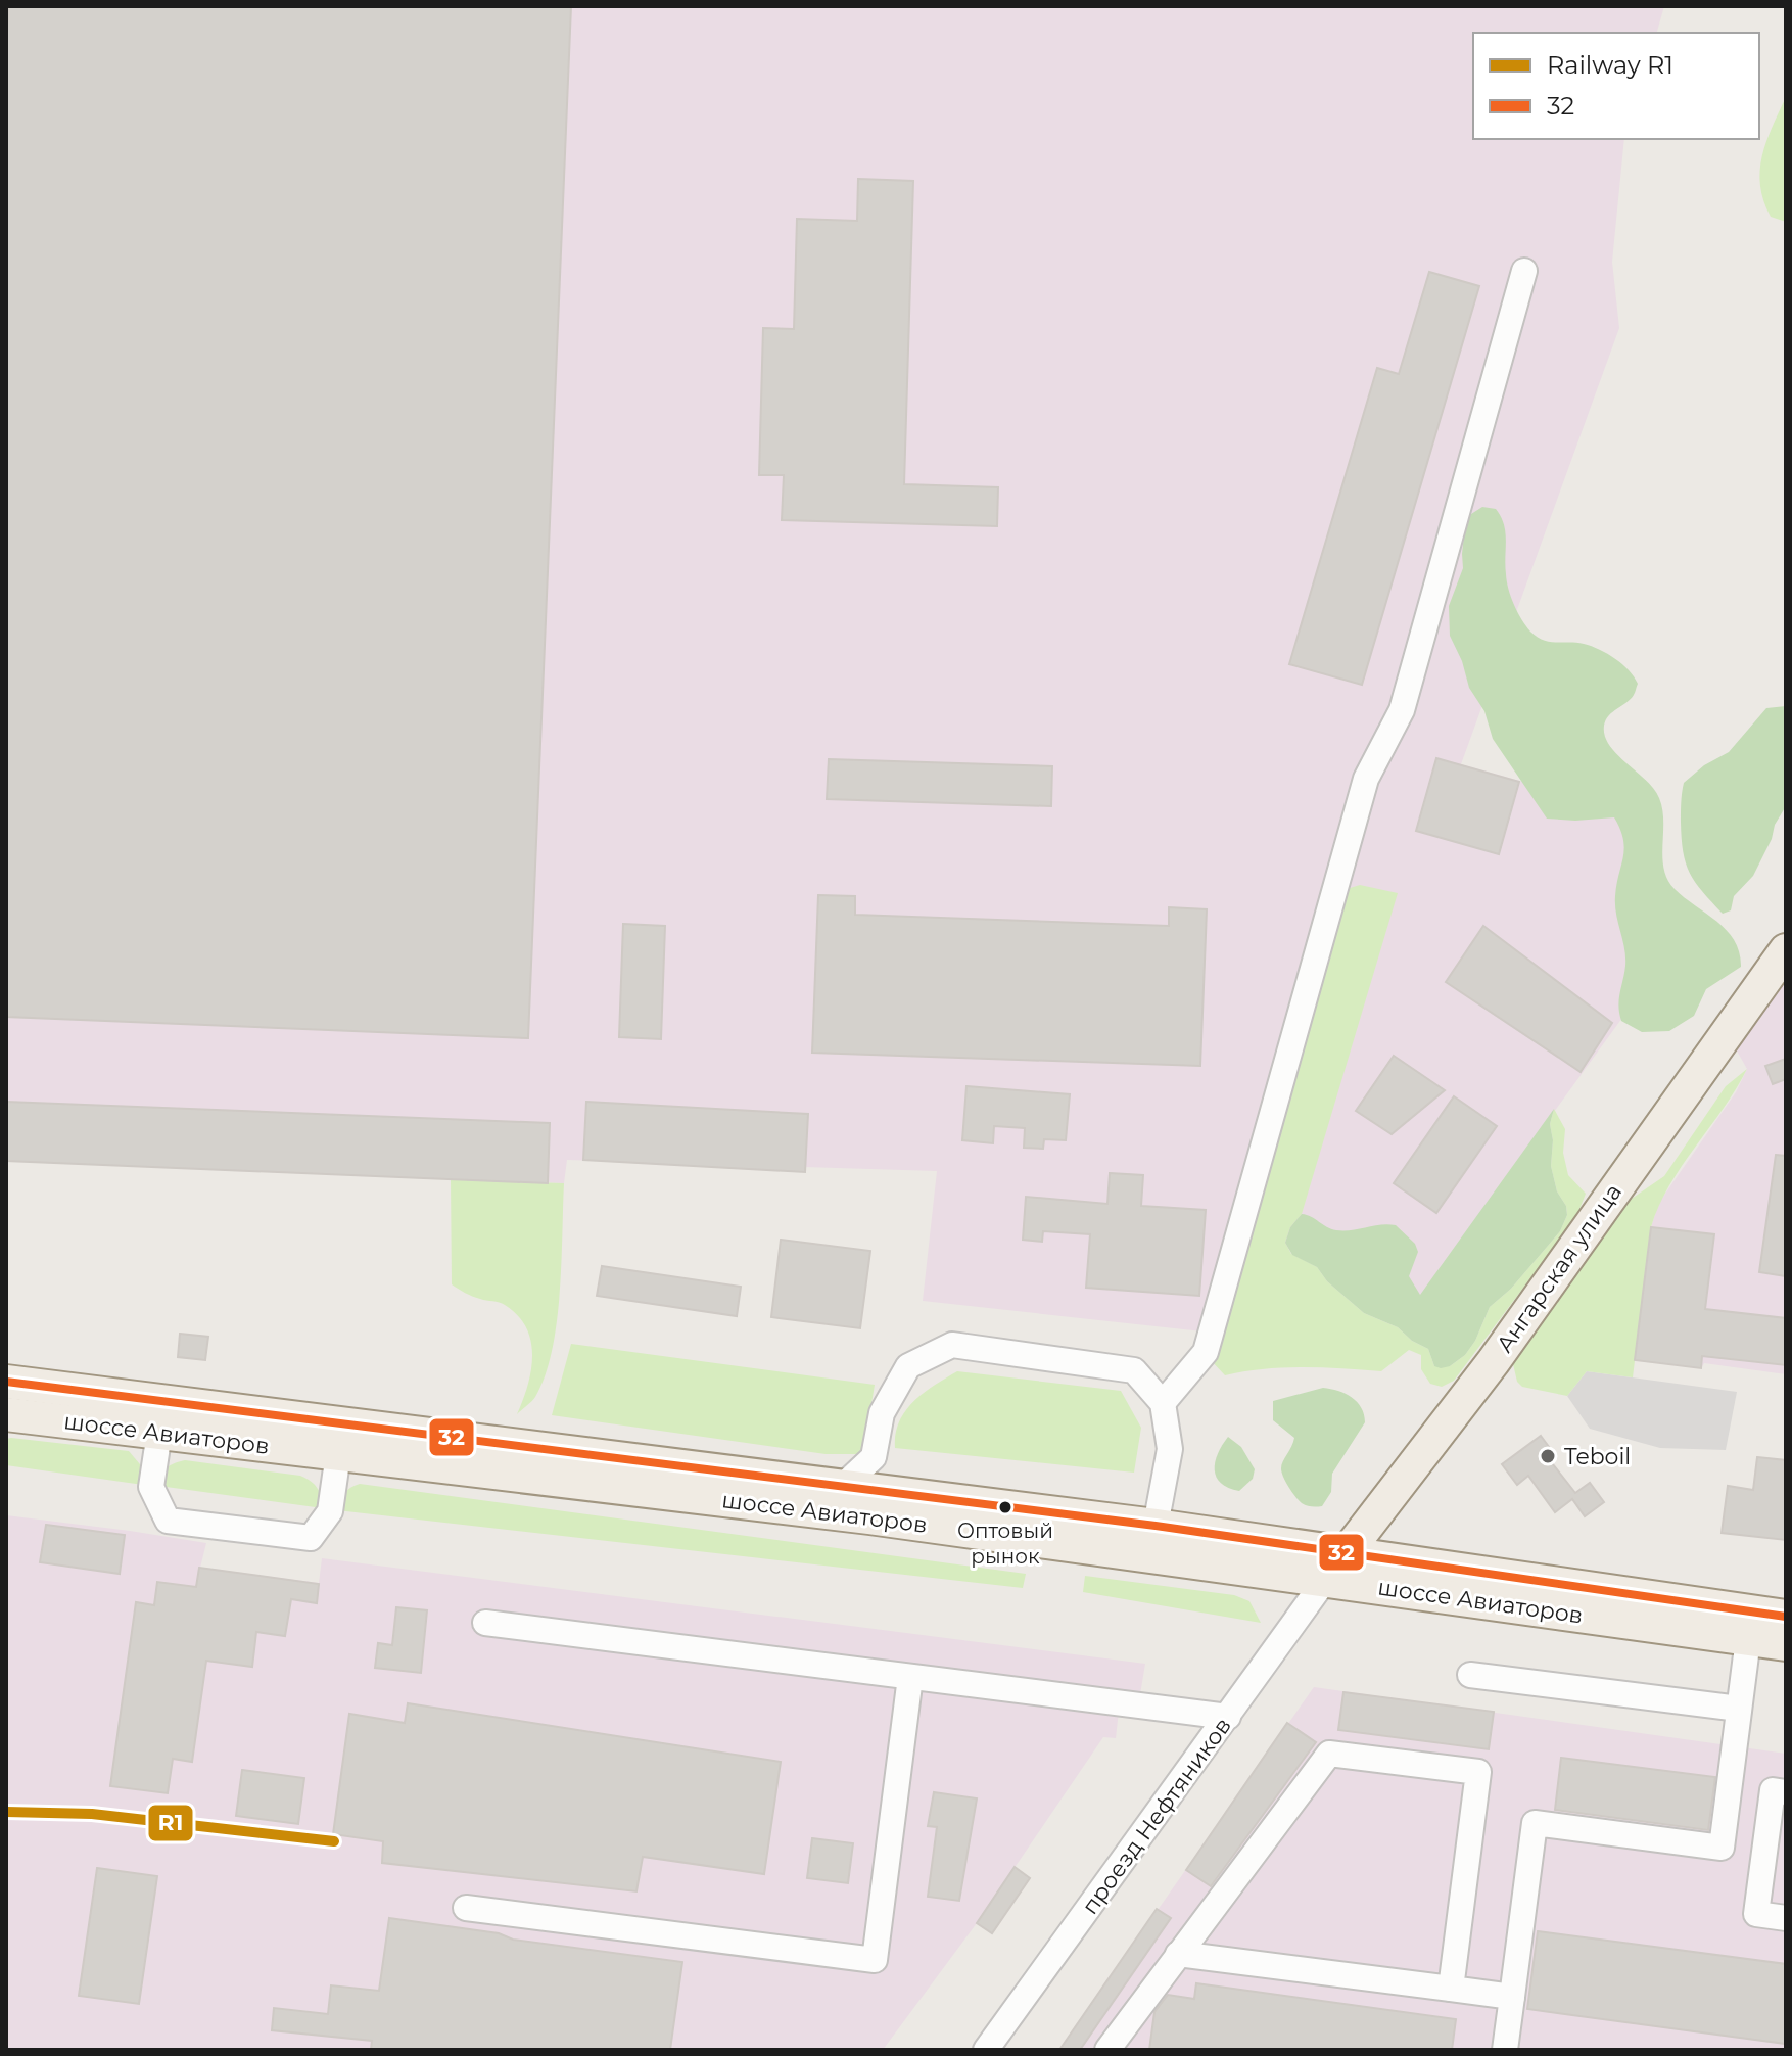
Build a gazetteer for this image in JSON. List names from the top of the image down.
{
  "streets": {
    "main road": ["Ангарская улица", "шоссе Авиаторов"],
    "street": ["проезд Нефтяников"]
  },
  "crossings": [
    ["Ангарская улица", "шоссе Авиаторов"],
    ["Ангарская улица", "проезд Нефтяников"],
    ["шоссе Авиаторов", "проезд Нефтяников"]
  ],
  "places": ["Teboil", "Оптовый рынок"],
  "lines": ["transit line 32", "rail line R1"],
  "legend": ["Railway R1", "32"]
}
